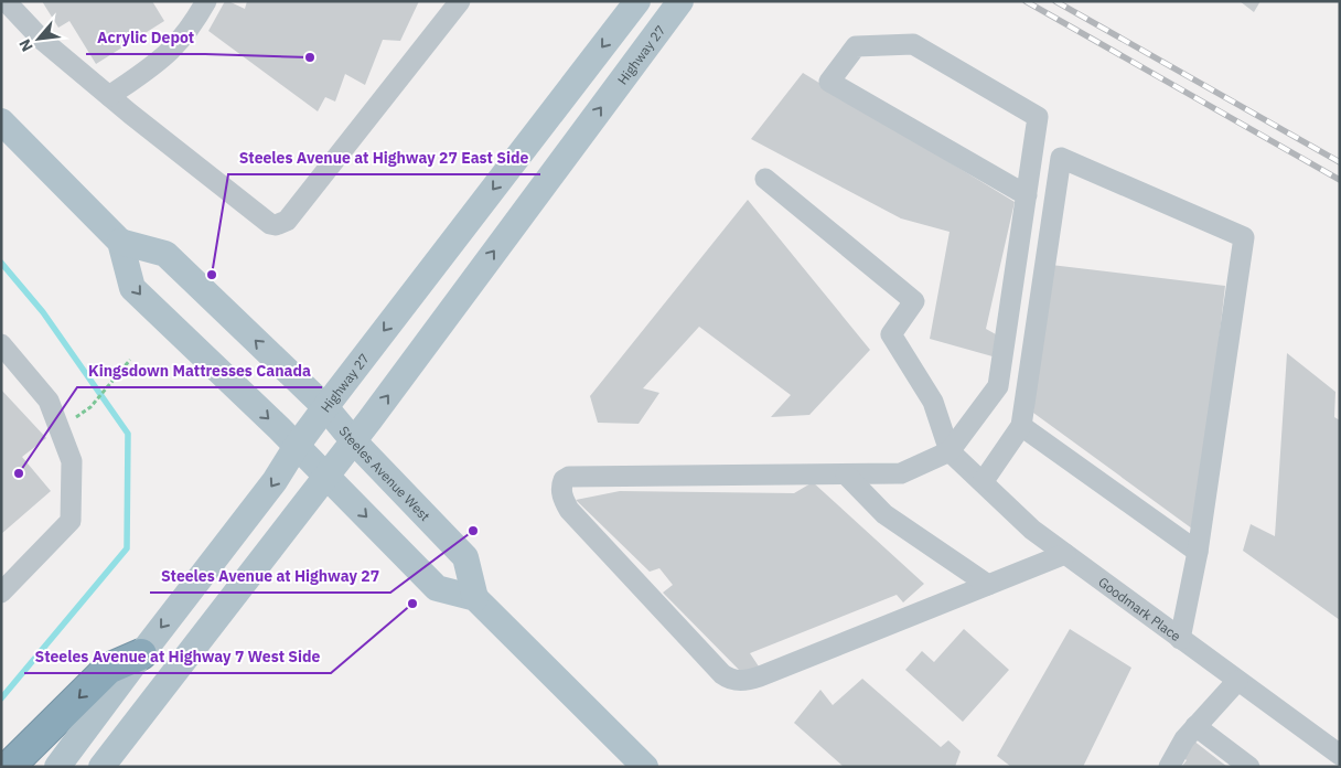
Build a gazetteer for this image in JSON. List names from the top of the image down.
{
  "streets": {
    "main road": ["Highway 27", "Steeles Avenue West"],
    "street": ["Goodmark Place"]
  },
  "crossings": [
    ["Highway 27", "Steeles Avenue West"]
  ],
  "places": [
    "Acrylic Depot",
    "Steeles Avenue at Highway 27 East Side",
    "Kingsdown Mattresses Canada",
    "Steeles Avenue at Highway 27",
    "Steeles Avenue at Highway 7 West Side"
  ],
  "north": "bottom left"
}
